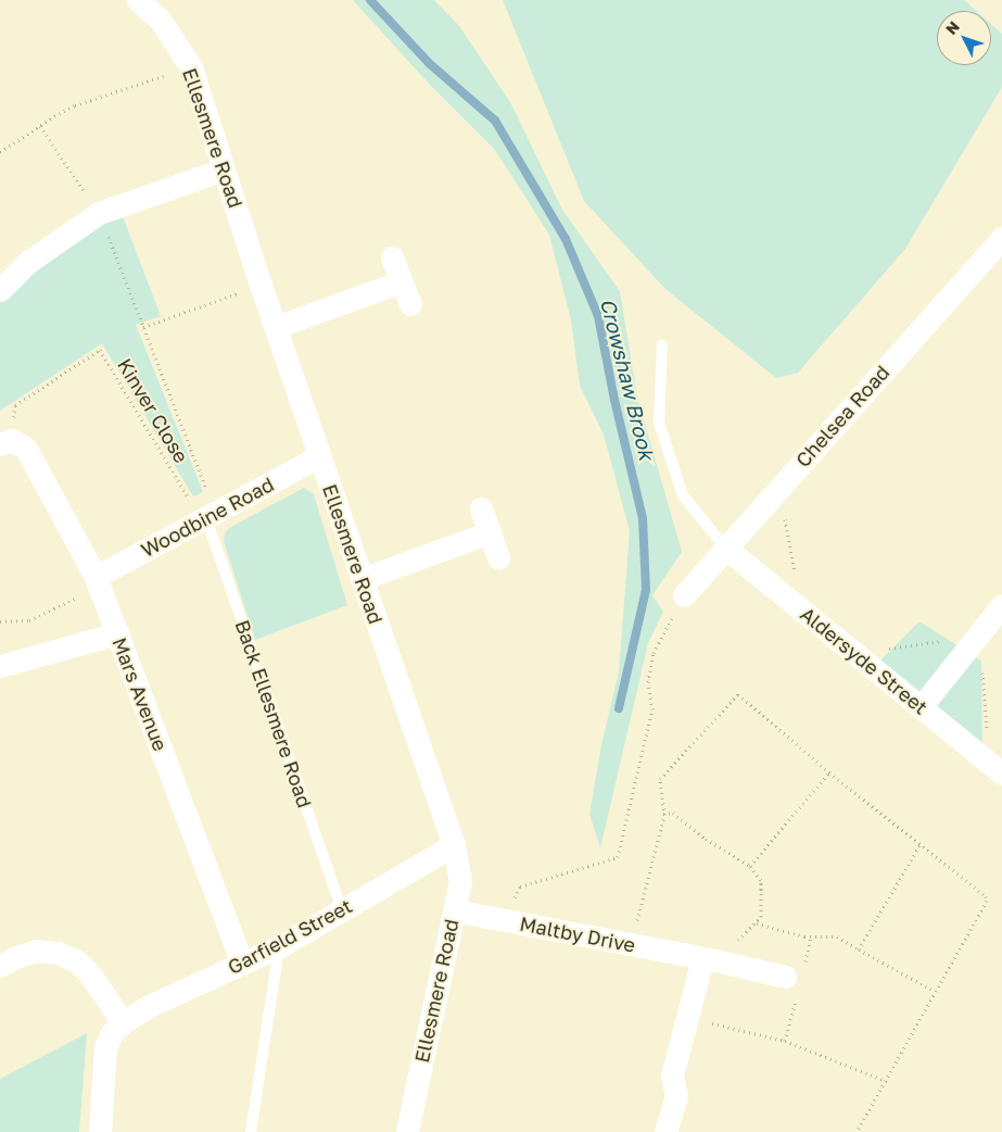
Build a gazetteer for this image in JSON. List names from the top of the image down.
{
  "streets": {
    "street": [
      "Ellesmere Road",
      "Chelsea Road",
      "Woodbine Road",
      "Aldersyde Street",
      "Mars Avenue",
      "Maltby Drive",
      "Garfield Street"
    ],
    "lane": ["Back Ellesmere Road"],
    "path": ["Kinver Close"]
  },
  "crossings": [
    ["Ellesmere Road", "Woodbine Road"],
    ["Ellesmere Road", "Maltby Drive"],
    ["Ellesmere Road", "Garfield Street"],
    ["Kinver Close", "Woodbine Road"],
    ["Kinver Close", "Mars Avenue"],
    ["Kinver Close", "Back Ellesmere Road"],
    ["Chelsea Road", "Aldersyde Street"],
    ["Woodbine Road", "Mars Avenue"],
    ["Woodbine Road", "Back Ellesmere Road"],
    ["Mars Avenue", "Garfield Street"],
    ["Back Ellesmere Road", "Garfield Street"]
  ],
  "water": ["Crowshaw Brook"],
  "north": "top left"
}
